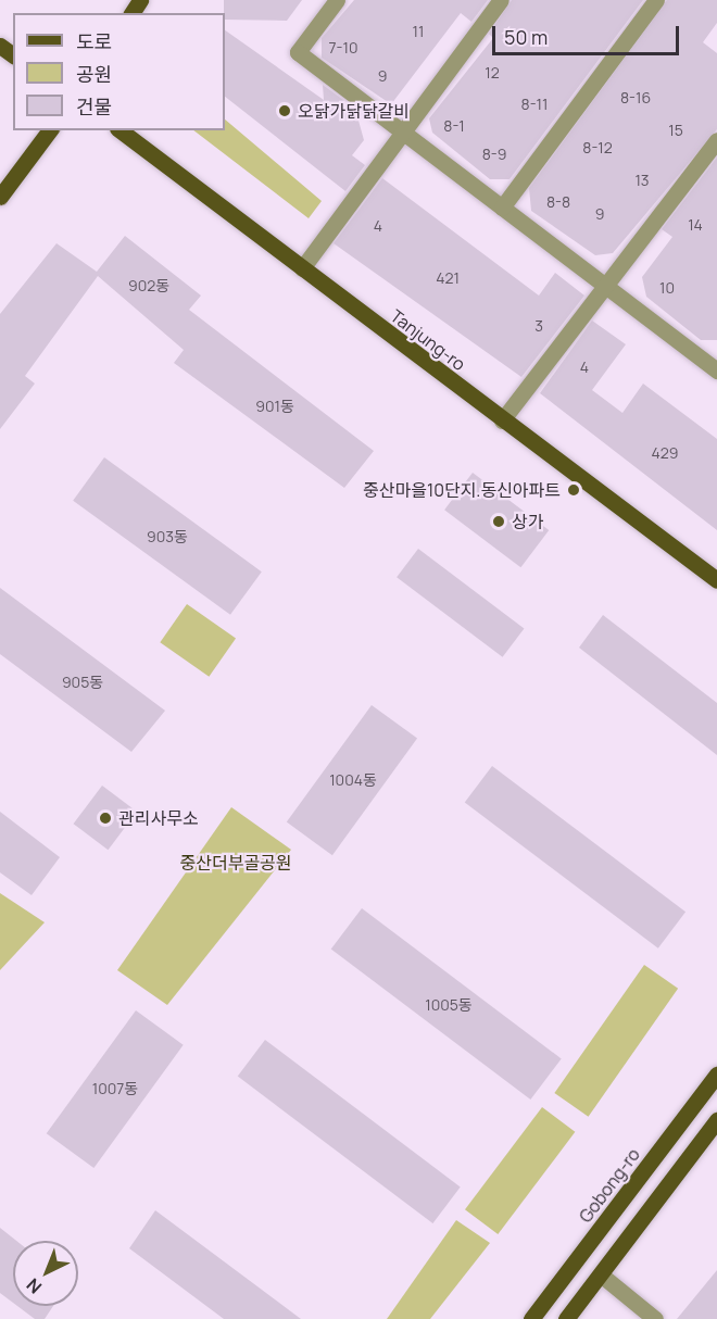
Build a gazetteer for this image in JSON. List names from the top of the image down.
{
  "streets": {
    "main road": ["Tanjung-ro", "Gobong-ro"]
  },
  "parks": ["중산더부골공원"],
  "places": [
    "오닭가닭닭갈비",
    "중산마을10단지.동신아파트",
    "상가",
    "관리사무소"
  ],
  "house_numbers": [
    "11",
    "7-10",
    "12",
    "9",
    "8-16",
    "8-11",
    "8-1",
    "15",
    "8-12",
    "8-9",
    "13",
    "8-8",
    "9",
    "14",
    "4",
    "421",
    "902동",
    "10",
    "3",
    "4",
    "901동",
    "429",
    "903동",
    "905동",
    "1004동",
    "1005동",
    "1007동"
  ],
  "legend": ["도로", "공원", "건물"],
  "scale_bar": "50 m",
  "north": "bottom left"
}
